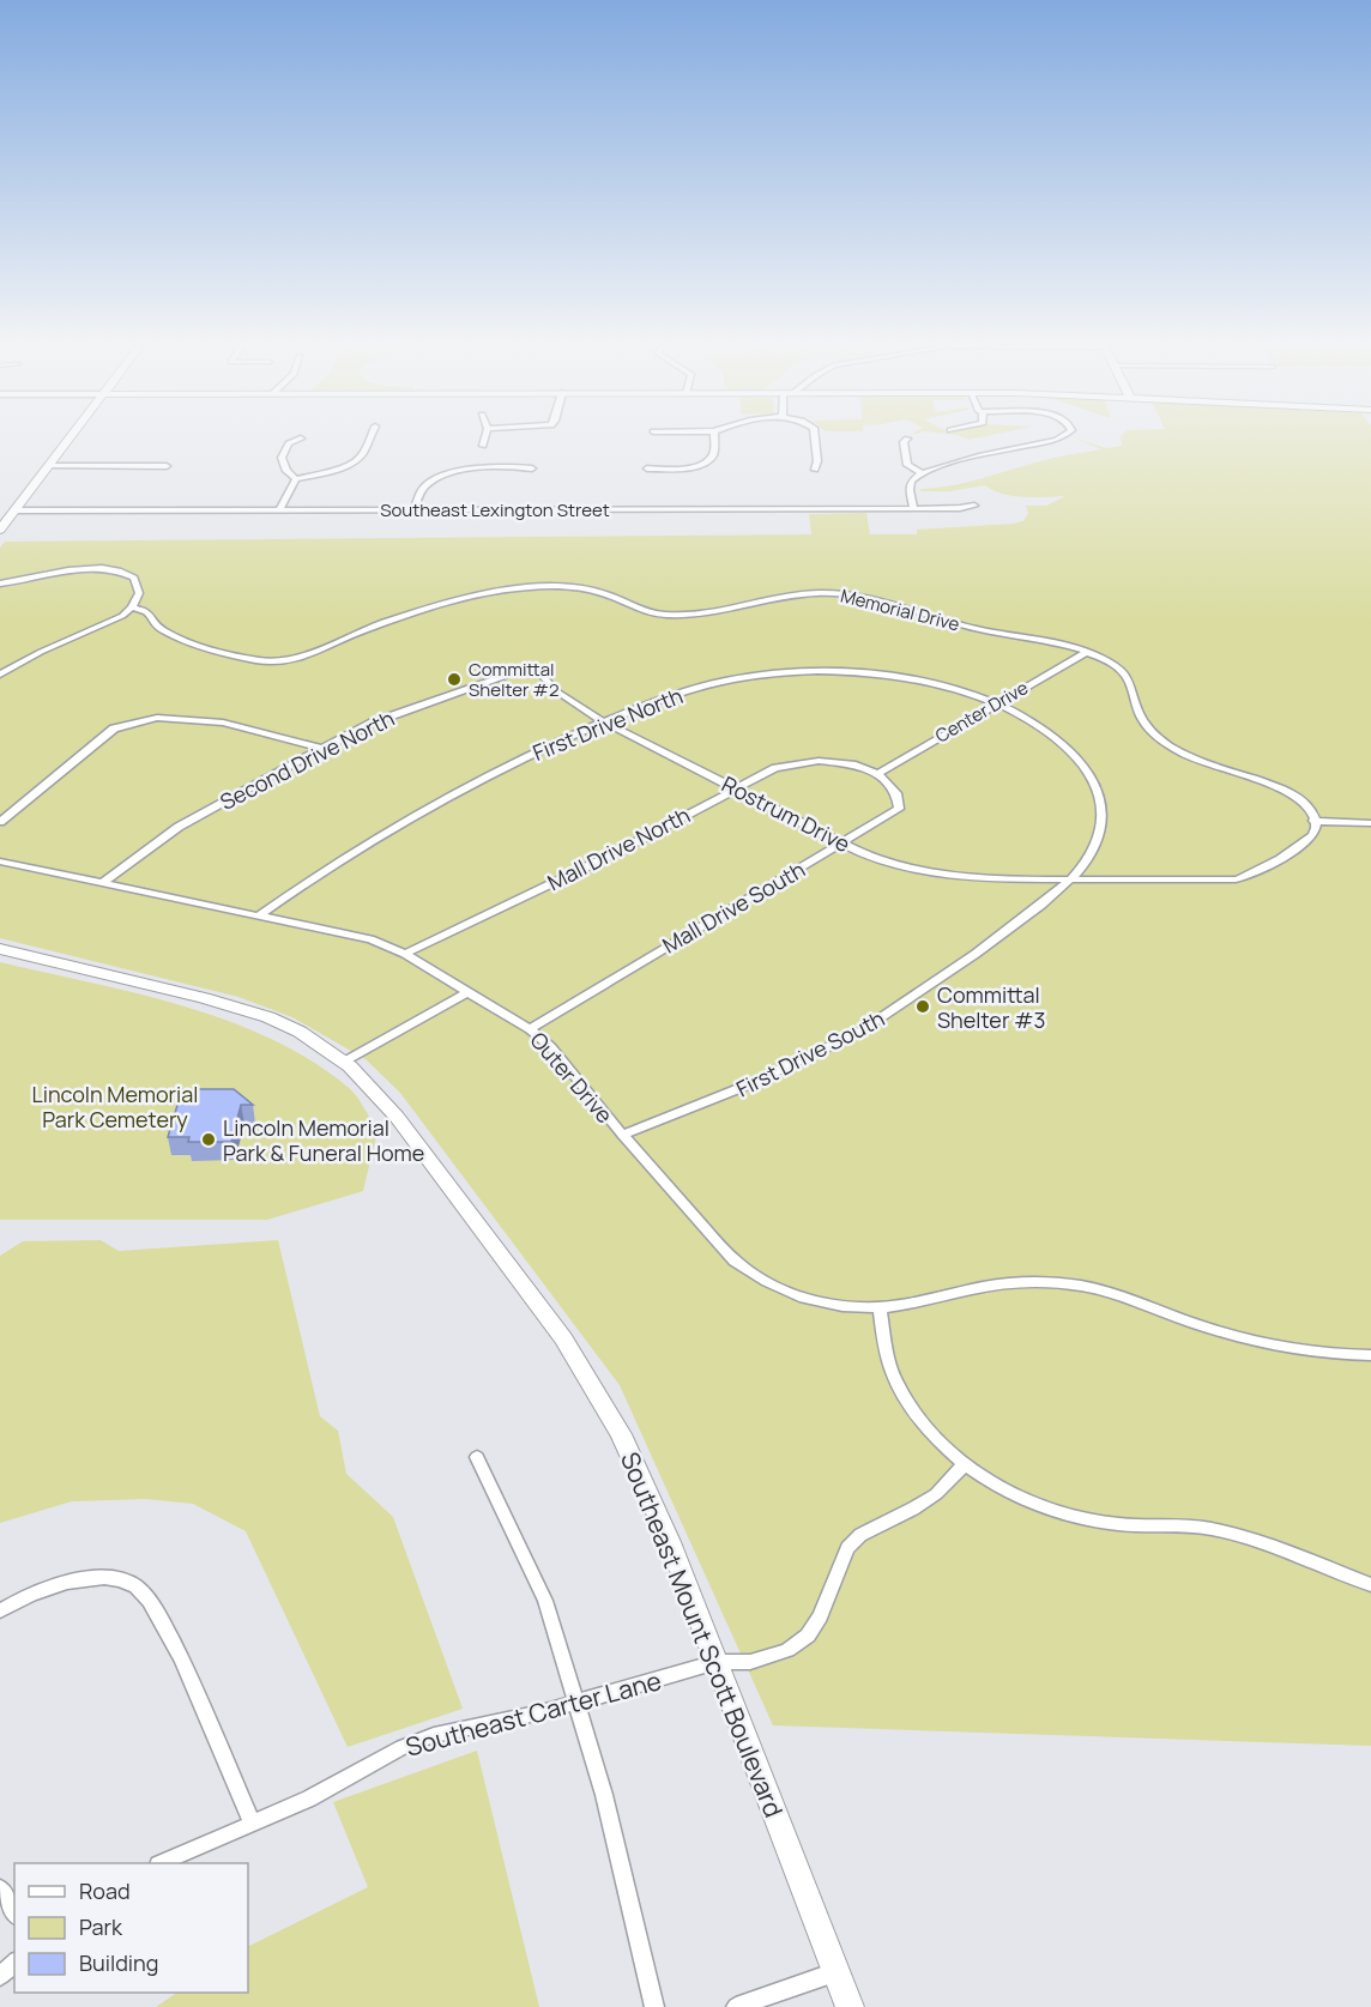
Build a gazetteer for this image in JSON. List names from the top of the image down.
{
  "streets": {
    "street": [
      "Southeast Lexington Street",
      "Memorial Drive",
      "Center Drive",
      "First Drive North",
      "Second Drive North",
      "Rostrum Drive",
      "Mall Drive North",
      "Mall Drive South",
      "First Drive South",
      "Outer Drive",
      "Southeast Mount Scott Boulevard",
      "Southeast Carter Lane"
    ]
  },
  "crossings": [
    ["Memorial Drive", "Center Drive"],
    ["Center Drive", "First Drive North"],
    ["Center Drive", "Mall Drive North"],
    ["Center Drive", "Mall Drive South"],
    ["Center Drive", "First Drive South"],
    ["First Drive North", "Rostrum Drive"],
    ["First Drive North", "First Drive South"],
    ["First Drive North", "Outer Drive"],
    ["Second Drive North", "Rostrum Drive"],
    ["Second Drive North", "Outer Drive"],
    ["Rostrum Drive", "Mall Drive North"],
    ["Rostrum Drive", "Mall Drive South"],
    ["Rostrum Drive", "First Drive South"],
    ["Mall Drive North", "Mall Drive South"],
    ["Mall Drive North", "Outer Drive"],
    ["Mall Drive South", "Outer Drive"],
    ["First Drive South", "Outer Drive"],
    ["Southeast Mount Scott Boulevard", "Southeast Carter Lane"]
  ],
  "parks": ["Lincoln Memorial Park Cemetery"],
  "places": ["Committal Shelter #2", "Committal Shelter #3", "Lincoln Memorial Park & Funeral Home"],
  "legend": ["Road", "Park", "Building"]
}
